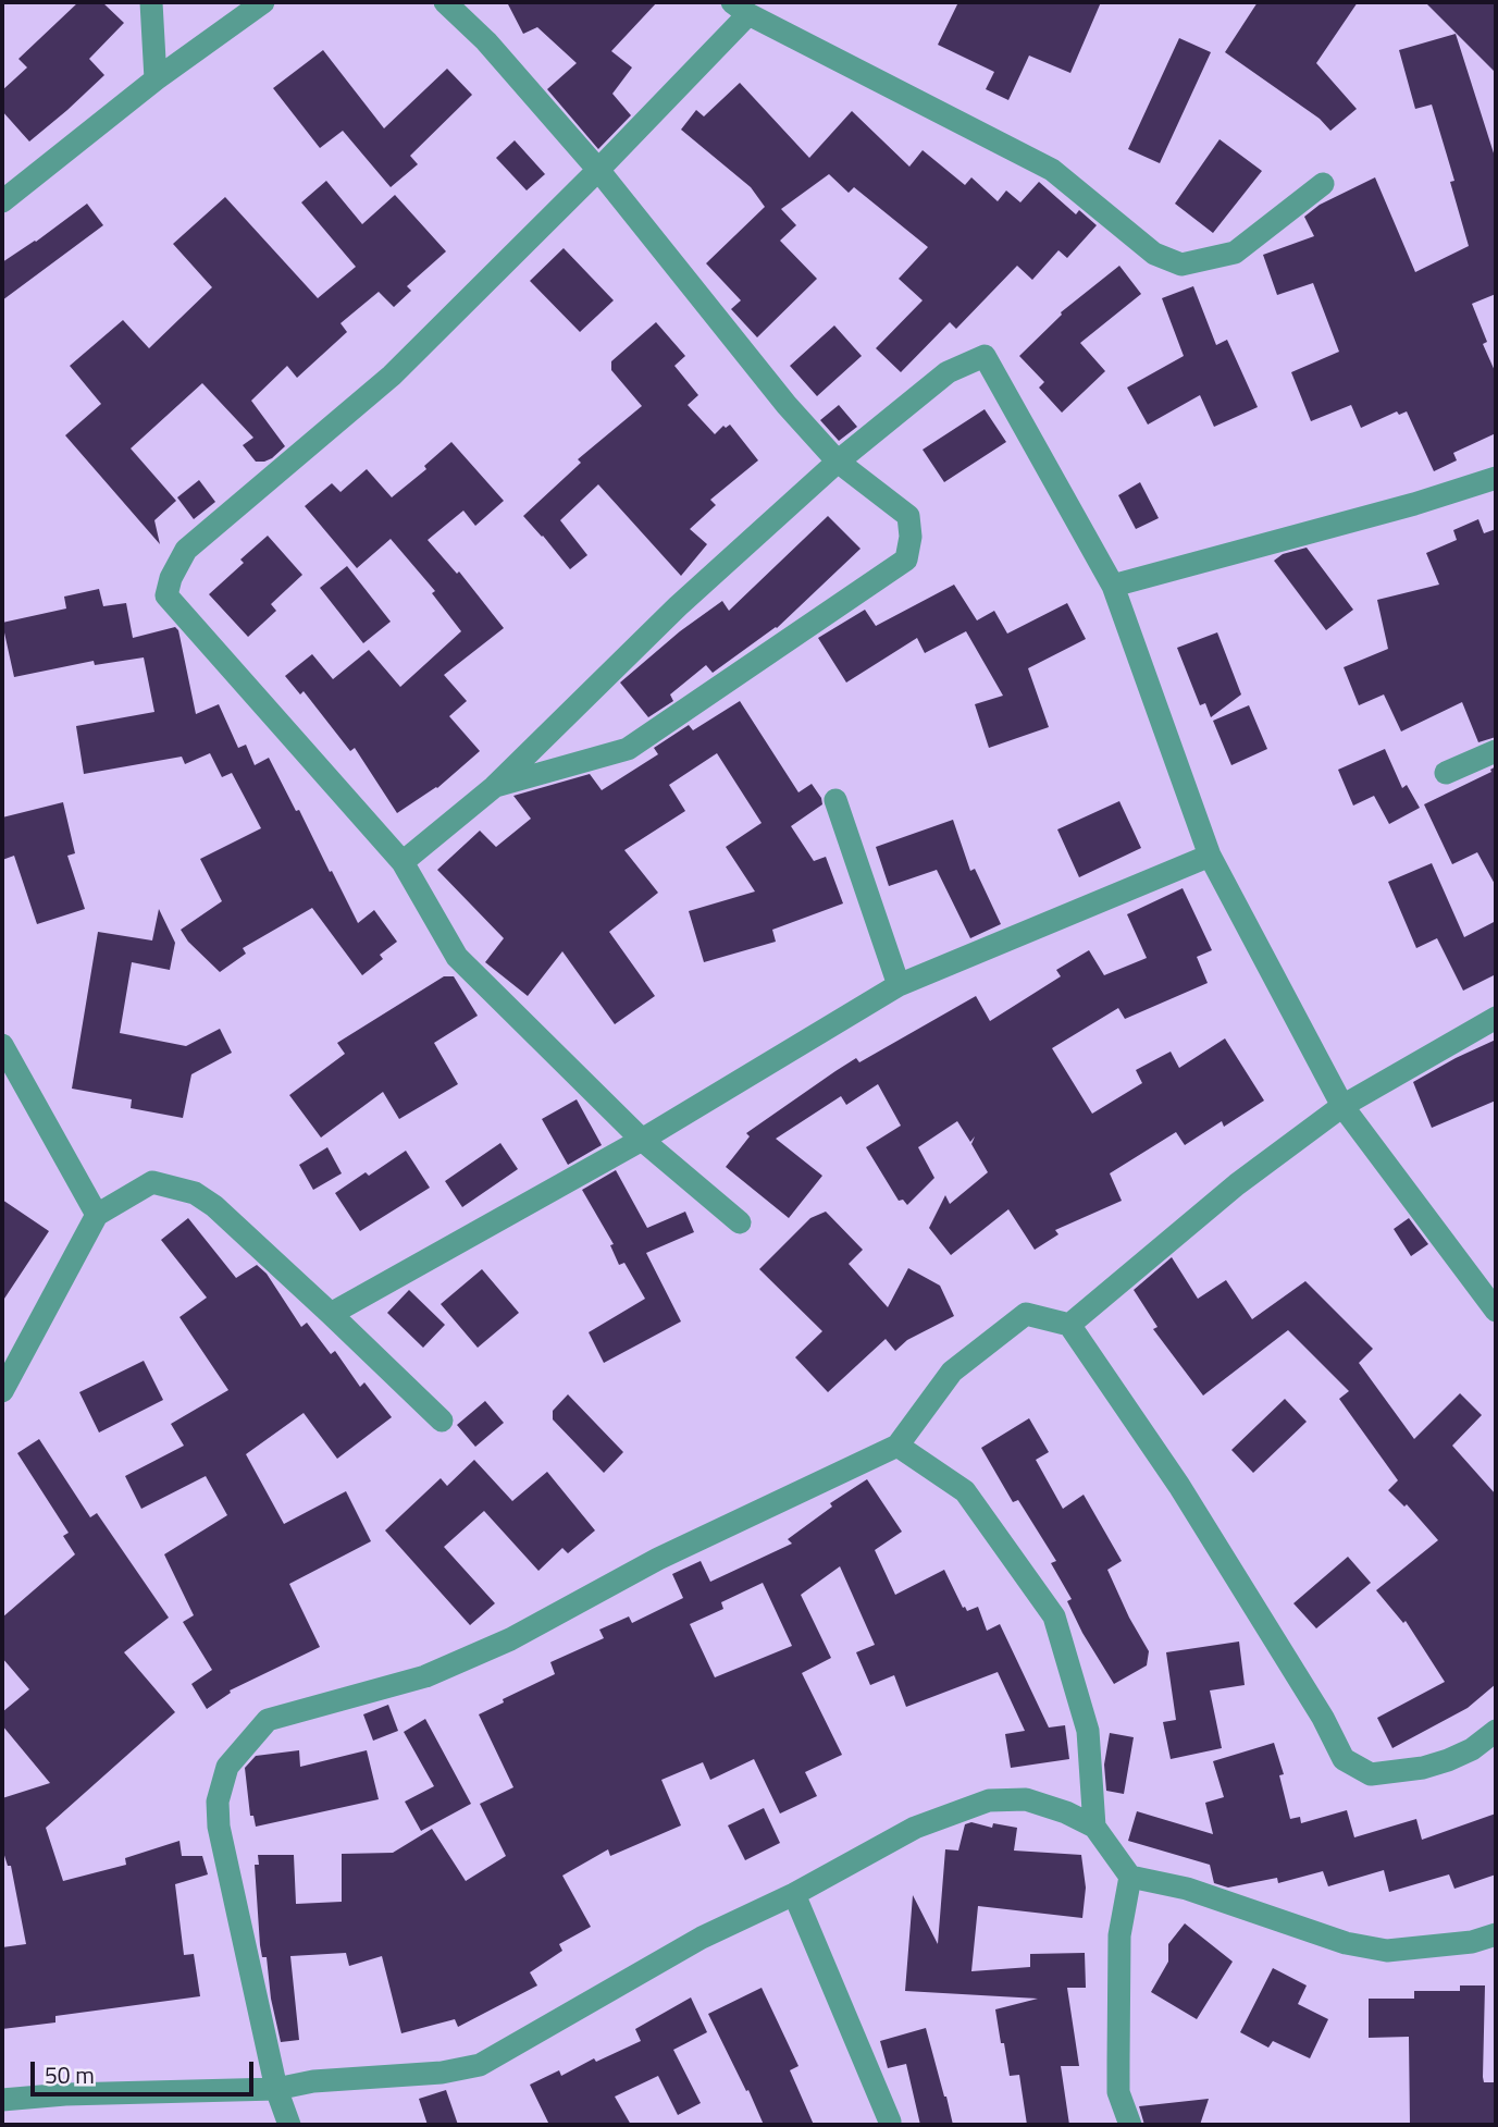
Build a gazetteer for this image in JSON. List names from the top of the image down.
{
  "scale_bar": "50 m"
}
